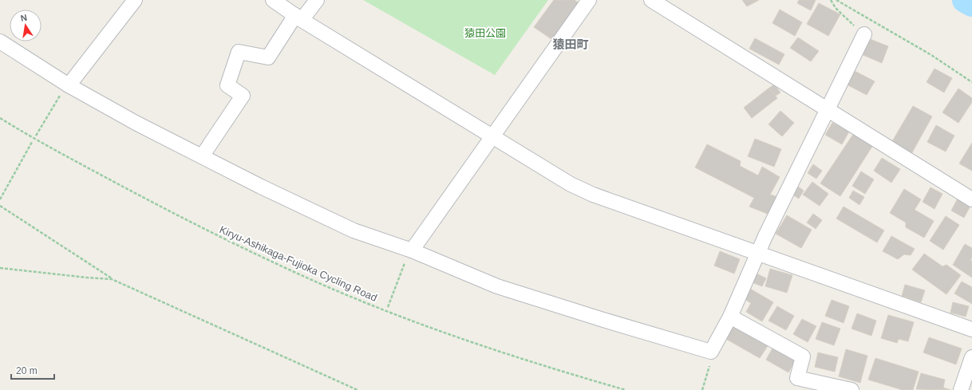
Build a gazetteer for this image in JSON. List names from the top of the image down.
{
  "streets": {
    "path": ["Kiryu-Ashikaga-Fujioka Cycling Road"]
  },
  "districts": ["猿田町"],
  "parks": ["猿田公園"],
  "scale_bar": "20 m",
  "north": "top"
}
